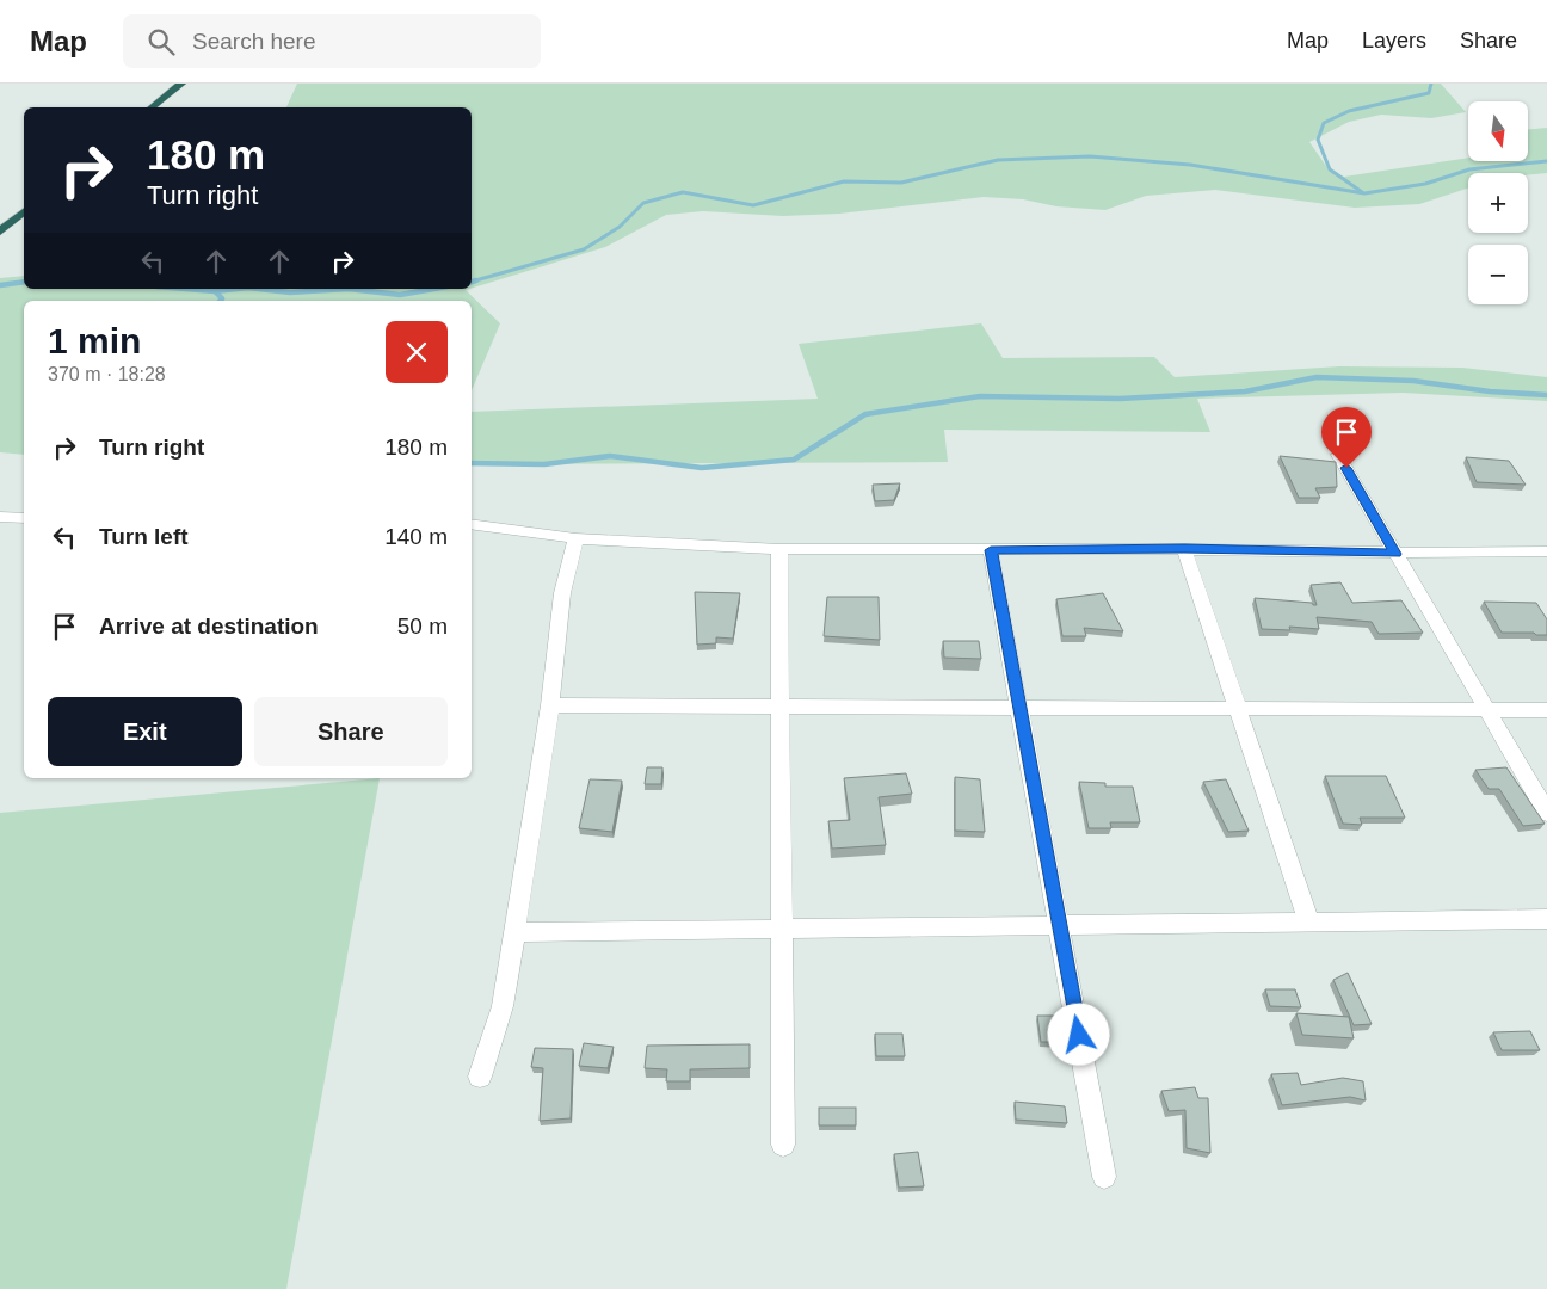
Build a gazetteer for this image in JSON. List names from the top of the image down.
{
  "north": "bottom",
  "page": {
    "header": "Map",
    "search": "Search here",
    "nav": ["Map", "Layers", "Share"],
    "map_buttons": ["+", "−"],
    "turn": ["180 m", "Turn right"],
    "heading": ["1 min", "370 m · 18:28"],
    "list": [
      {
        "name": "Turn right",
        "value": "180 m"
      },
      {
        "name": "Turn left",
        "value": "140 m"
      },
      {
        "name": "Arrive at destination",
        "value": "50 m"
      }
    ],
    "buttons": ["Exit", "Share"]
  }
}
